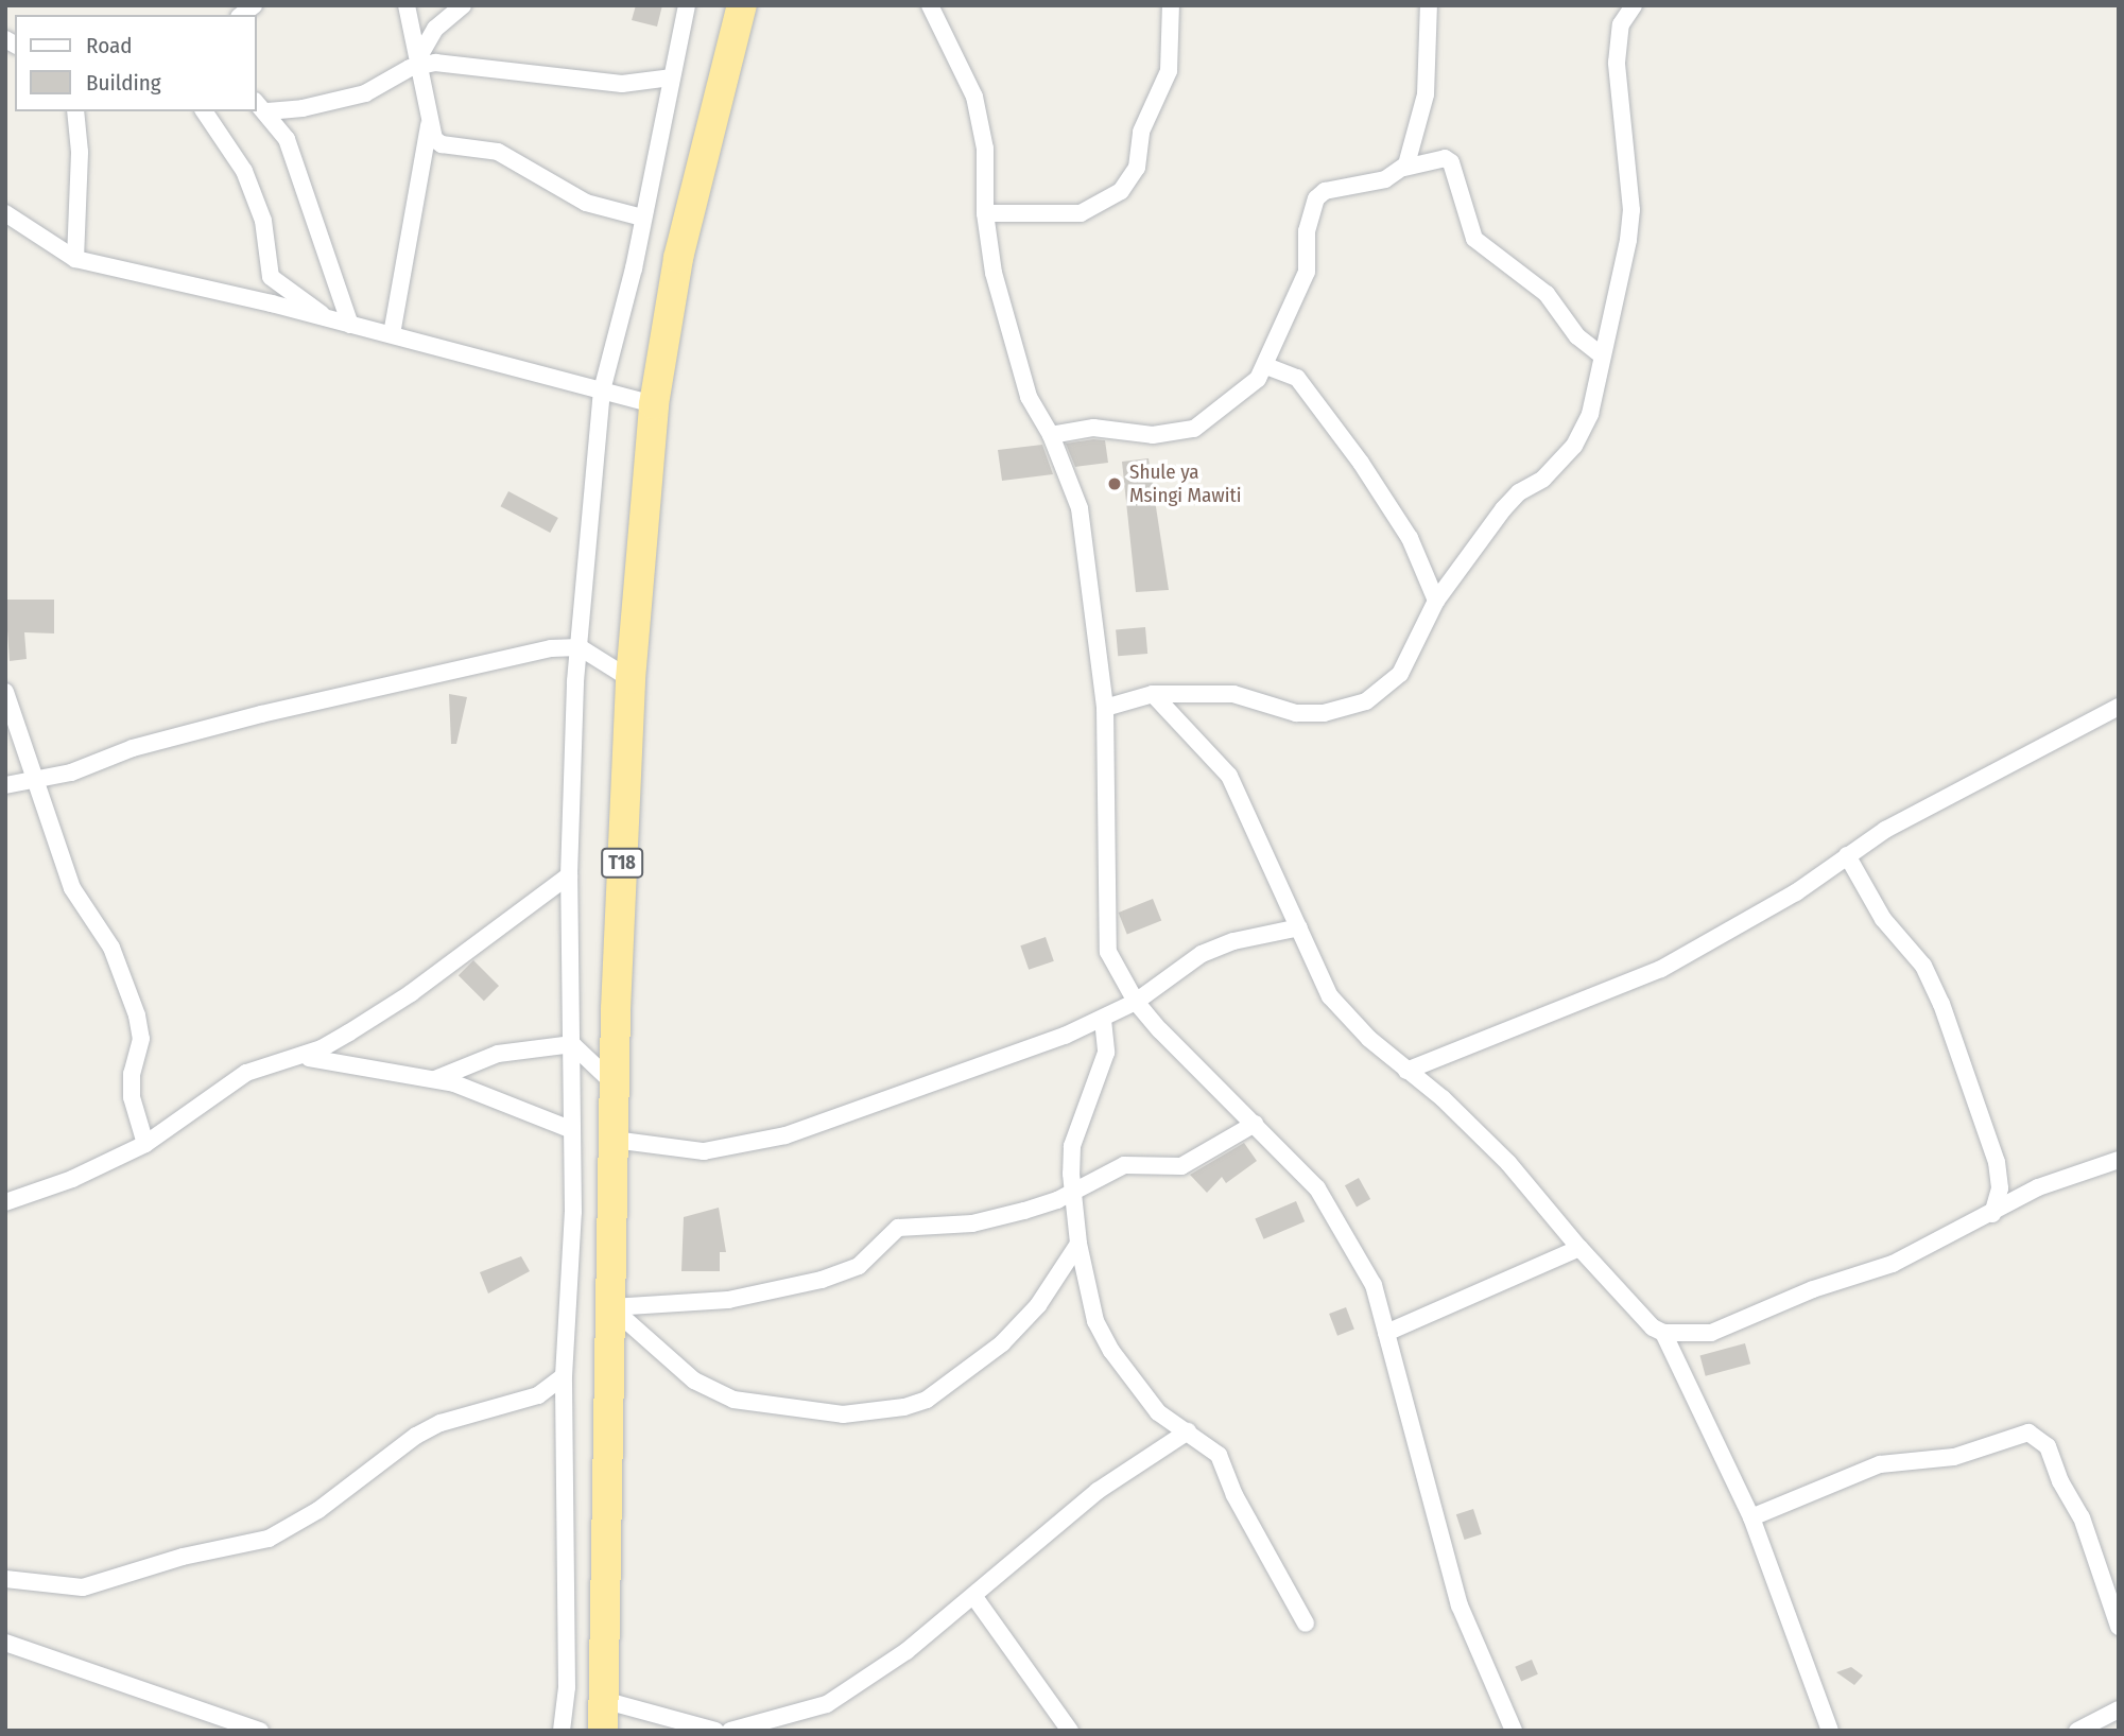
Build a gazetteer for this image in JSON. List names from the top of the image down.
{
  "streets": {
    "highway": ["T18"]
  },
  "places": ["Shule ya Msingi Mawiti"],
  "legend": ["Road", "Building"]
}
